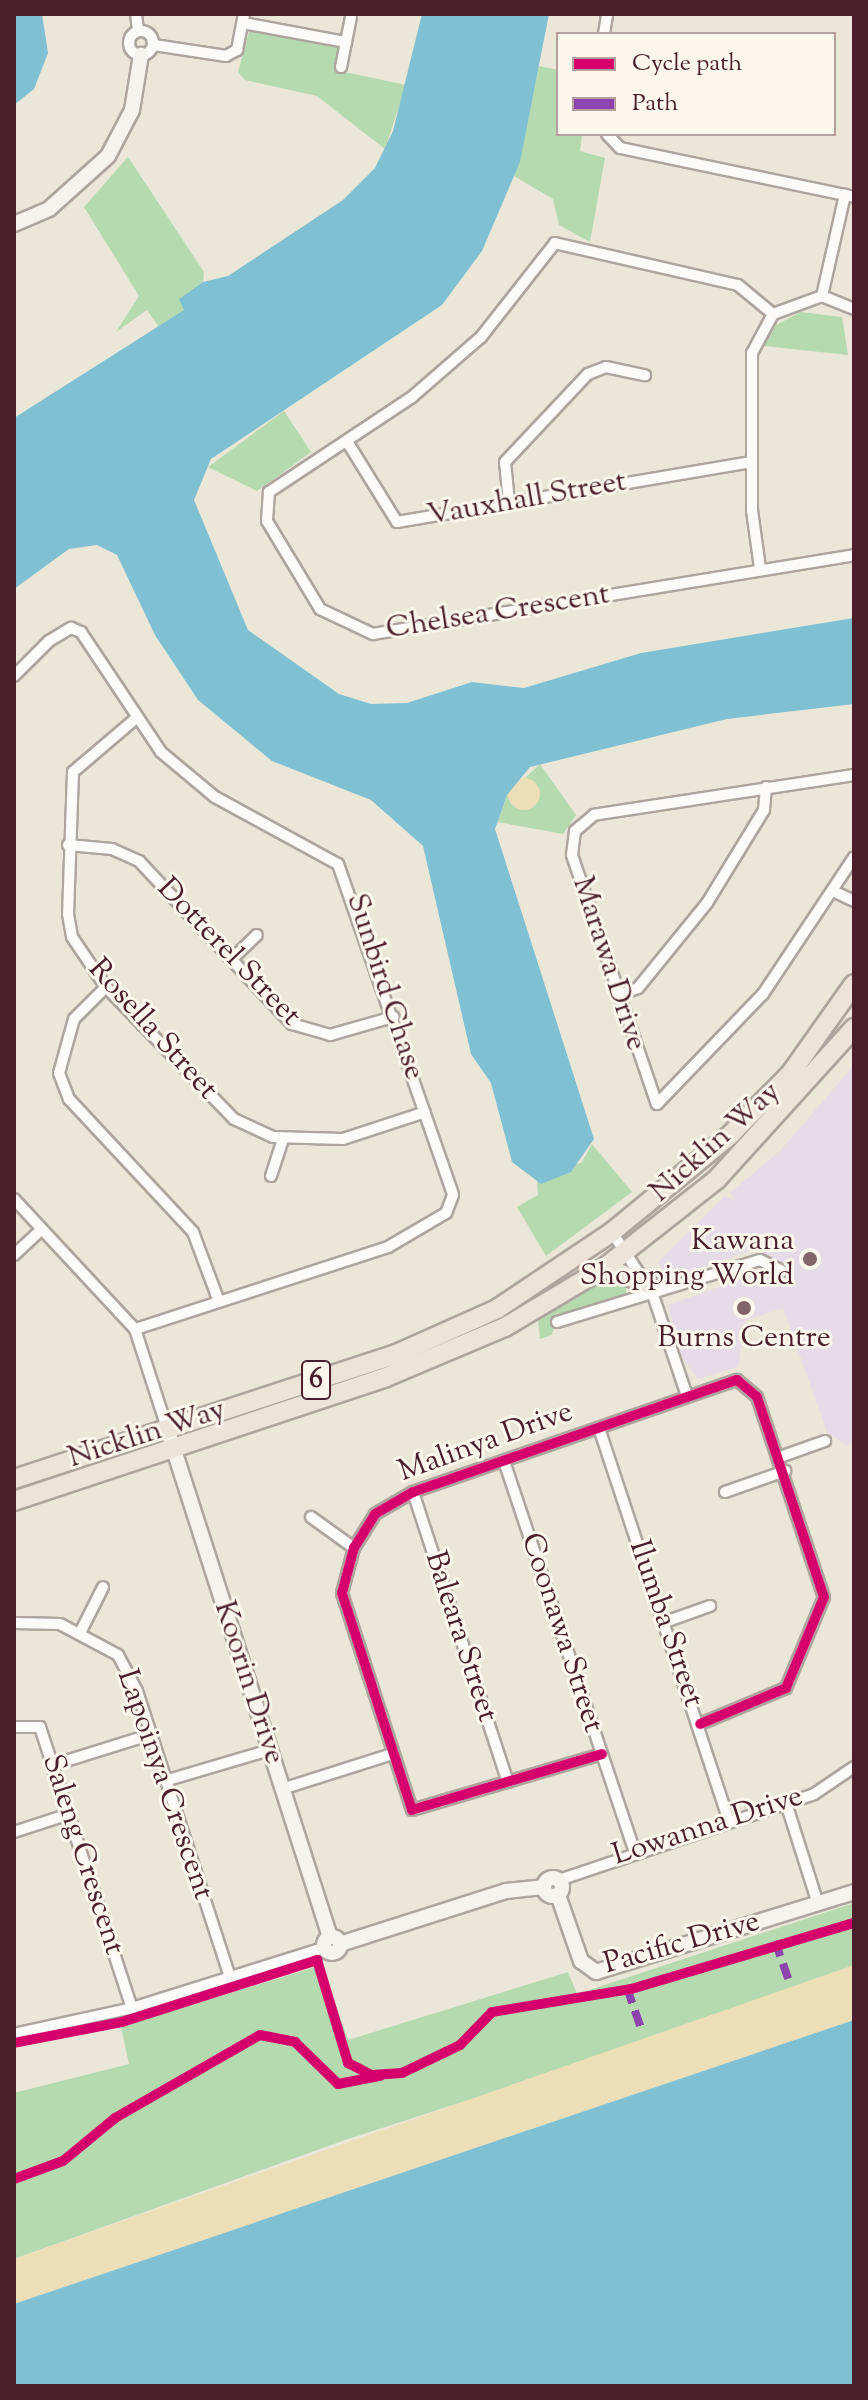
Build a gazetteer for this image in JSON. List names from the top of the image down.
{
  "streets": {
    "highway": ["Nicklin Way", "6"],
    "street": [
      "Vauxhall Street",
      "Chelsea Crescent",
      "Dotterel Street",
      "Marawa Drive",
      "Sunbird Chase",
      "Rosella Street",
      "Malinya Drive",
      "Ilumba Street",
      "Coonawa Street",
      "Baleara Street",
      "Koorin Drive",
      "Lapoinya Crescent",
      "Lowanna Drive",
      "Saleng Crescent",
      "Pacific Drive"
    ]
  },
  "crossings": [
    ["Vauxhall Street", "Chelsea Crescent"],
    ["Dotterel Street", "Sunbird Chase"],
    ["Dotterel Street", "Rosella Street"],
    ["Sunbird Chase", "Rosella Street"],
    ["Nicklin Way", "Koorin Drive"],
    ["Malinya Drive", "Ilumba Street"],
    ["Malinya Drive", "Coonawa Street"],
    ["Malinya Drive", "Baleara Street"],
    ["Ilumba Street", "Lowanna Drive"],
    ["Coonawa Street", "Lowanna Drive"],
    ["Lowanna Drive", "Pacific Drive"]
  ],
  "places": ["Kawana Shopping World", "Burns Centre"],
  "legend": ["Cycle path", "Path"]
}
